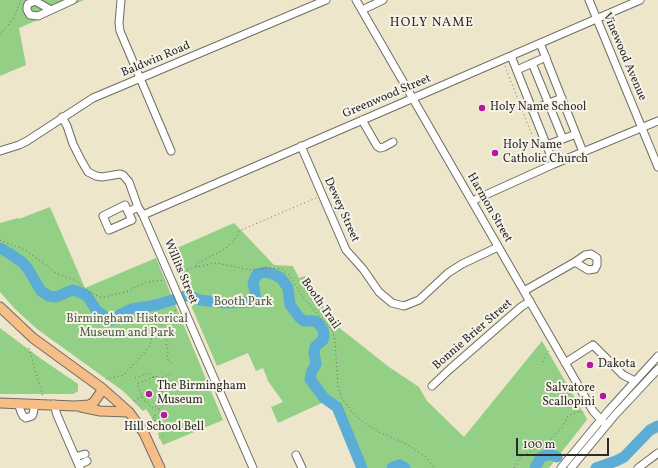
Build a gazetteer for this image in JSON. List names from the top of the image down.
{
  "streets": {
    "street": [
      "Vinewood Avenue",
      "Baldwin Road",
      "Greenwood Street",
      "Harmon Street",
      "Dewey Street",
      "Willits Street",
      "Bonnie Brier Street"
    ],
    "path": ["Booth Trail"]
  },
  "crossings": [
    ["Vinewood Avenue", "Greenwood Street"],
    ["Baldwin Road", "Willits Street"],
    ["Greenwood Street", "Harmon Street"],
    ["Greenwood Street", "Dewey Street"],
    ["Greenwood Street", "Willits Street"],
    ["Harmon Street", "Dewey Street"],
    ["Harmon Street", "Bonnie Brier Street"],
    ["Willits Street", "Booth Trail"]
  ],
  "districts": ["HOLY NAME"],
  "parks": ["Booth Park", "Birmingham Historical Museum and Park"],
  "places": [
    "Holy Name School",
    "Holy Name Catholic Church",
    "Dakota",
    "The Birmingham Museum",
    "Salvatore Scallopini",
    "Hill School Bell"
  ],
  "scale_bar": "100 m"
}
